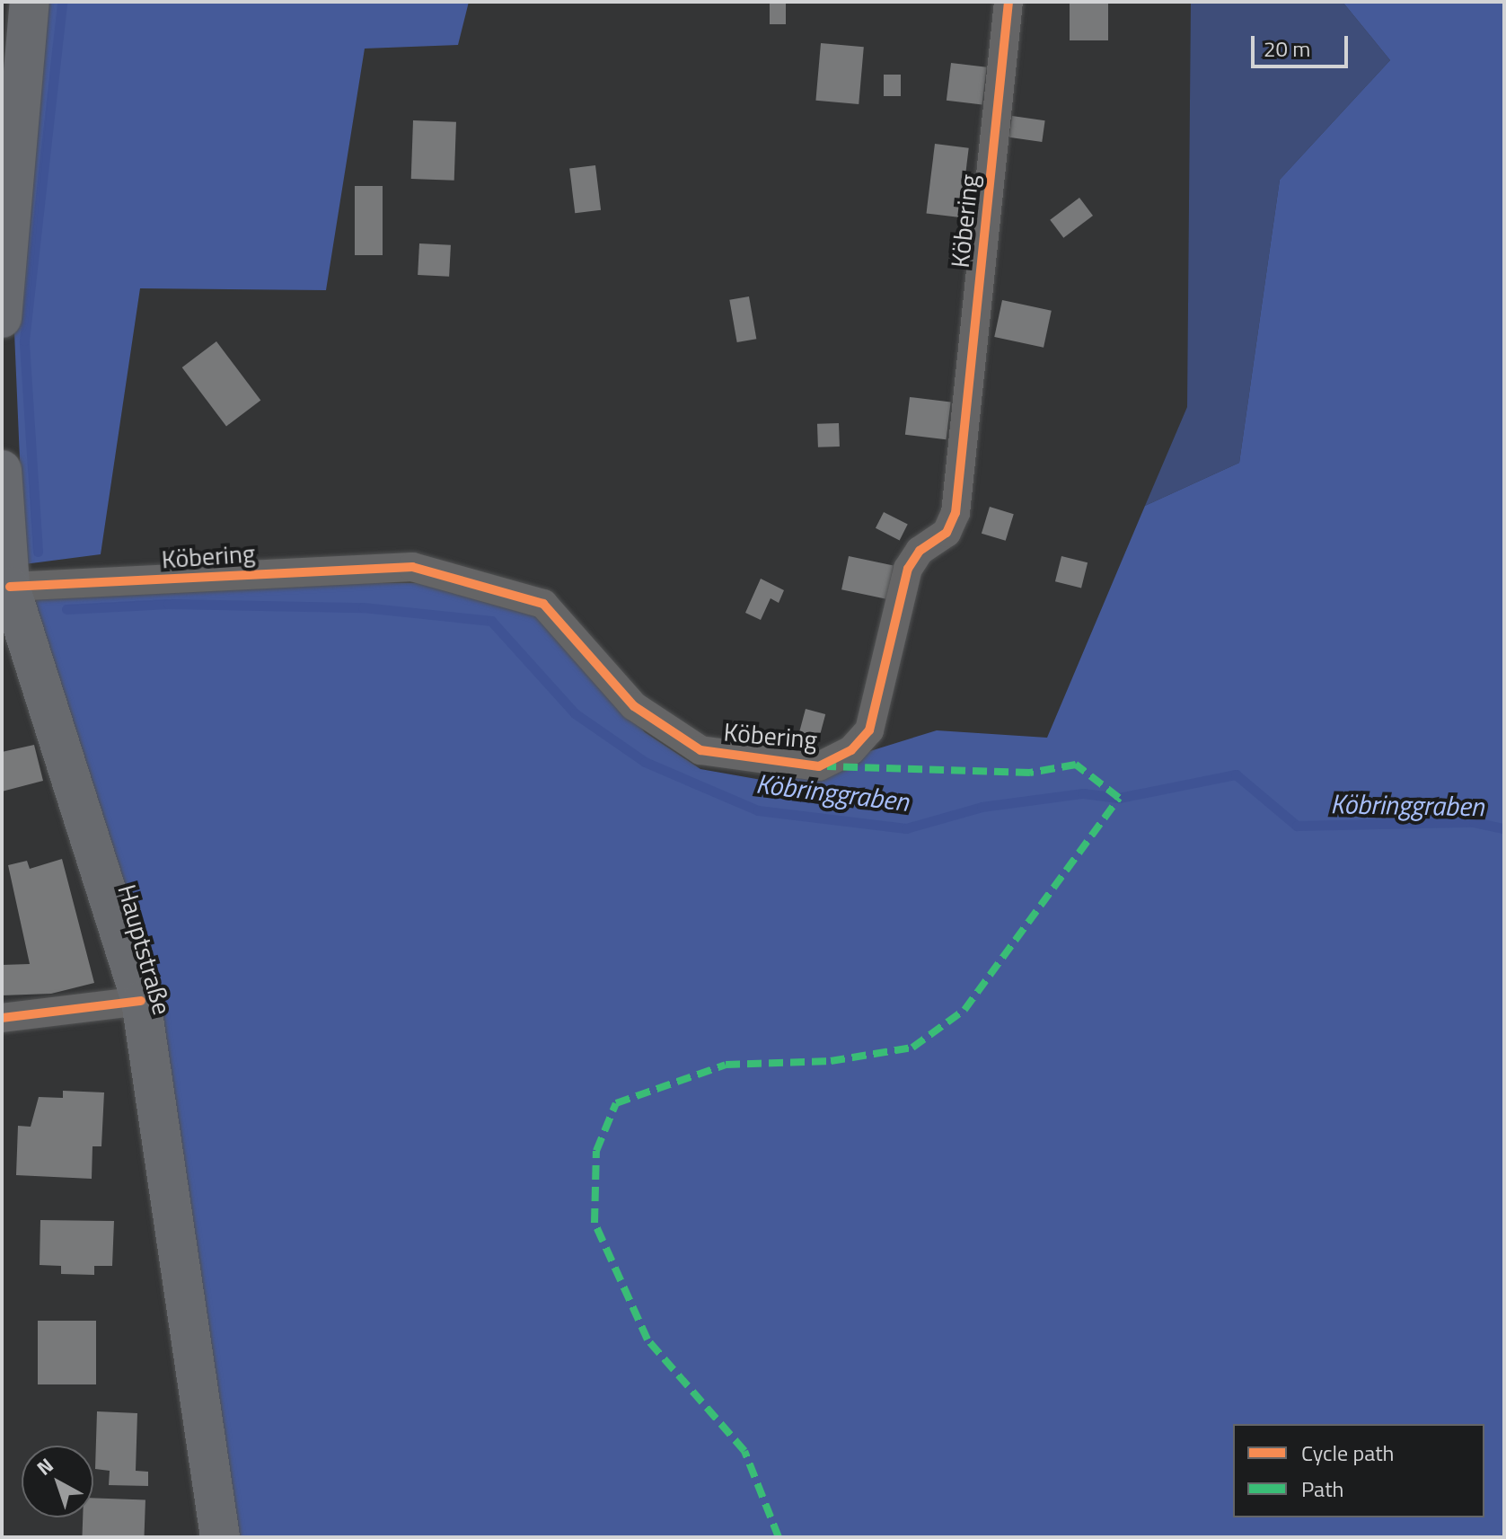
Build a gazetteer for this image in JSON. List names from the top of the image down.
{
  "streets": {
    "main road": ["Hauptstraße"],
    "street": ["Köbering"]
  },
  "crossings": [
    ["Köbering", "Hauptstraße"]
  ],
  "water": ["Köbringgraben"],
  "legend": ["Cycle path", "Path"],
  "scale_bar": "20 m",
  "north": "top left"
}
